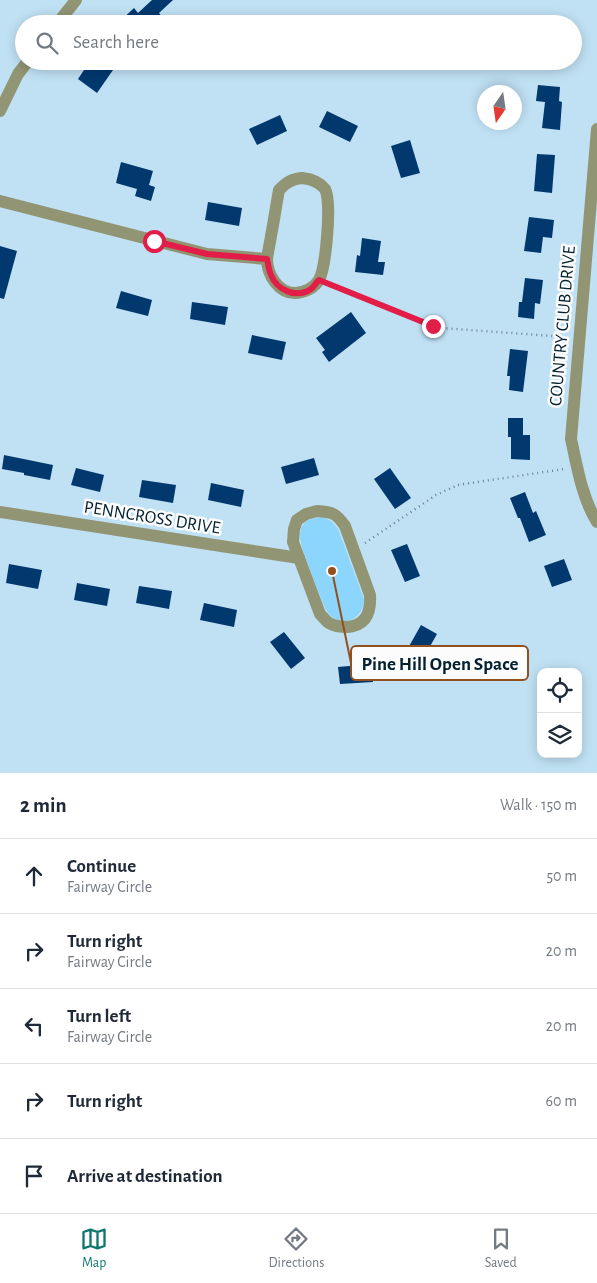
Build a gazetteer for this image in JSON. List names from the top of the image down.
{
  "streets": {
    "street": ["COUNTRY CLUB DRIVE", "PENNCROSS DRIVE"]
  },
  "places": ["Pine Hill Open Space"],
  "north": "bottom",
  "page": {
    "search": "Search here",
    "heading": ["2 min", "Walk · 150 m"],
    "list": [
      ["Continue", "Fairway Circle", "50 m"],
      ["Turn right", "Fairway Circle", "20 m"],
      ["Turn left", "Fairway Circle", "20 m"],
      ["Turn right", "60 m"],
      "Arrive at destination"
    ],
    "nav": ["Map", "Directions", "Saved"]
  }
}
